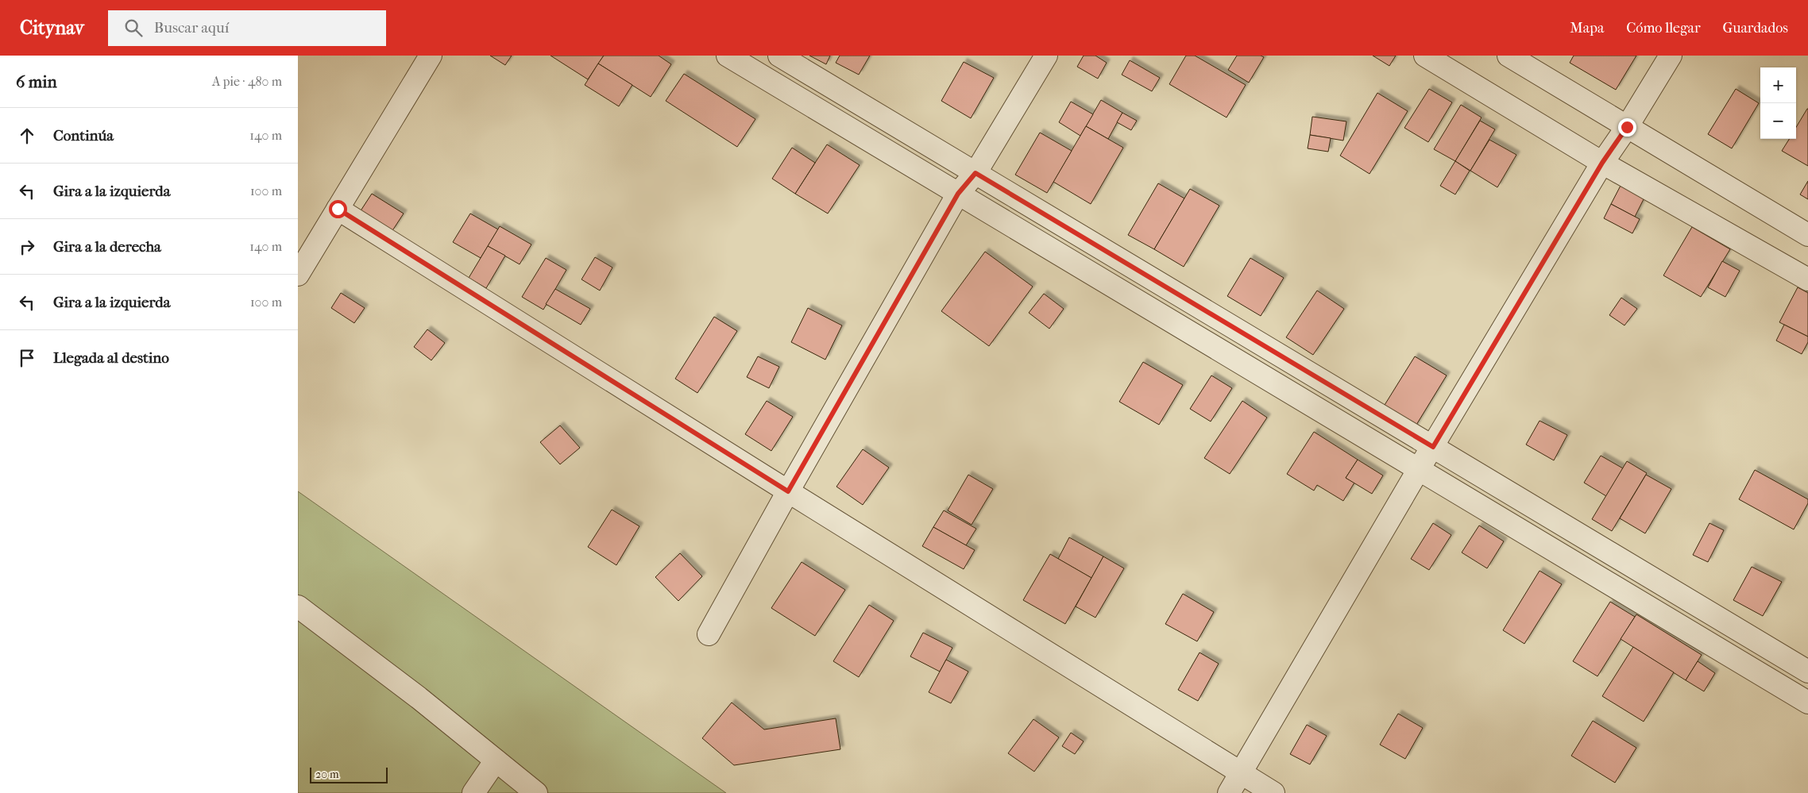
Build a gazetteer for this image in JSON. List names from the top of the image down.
{
  "scale_bar": "20 m",
  "page": {
    "header": "Citynav",
    "search": "Buscar aquí",
    "nav": ["Mapa", "Cómo llegar", "Guardados"],
    "heading": ["6 min", "A pie · 480 m"],
    "map_buttons": ["+", "−"],
    "list": [
      ["Continúa", "140 m"],
      ["Gira a la izquierda", "100 m"],
      ["Gira a la derecha", "140 m"],
      ["Gira a la izquierda", "100 m"],
      "Llegada al destino"
    ],
    "scale": "20 m"
  }
}
